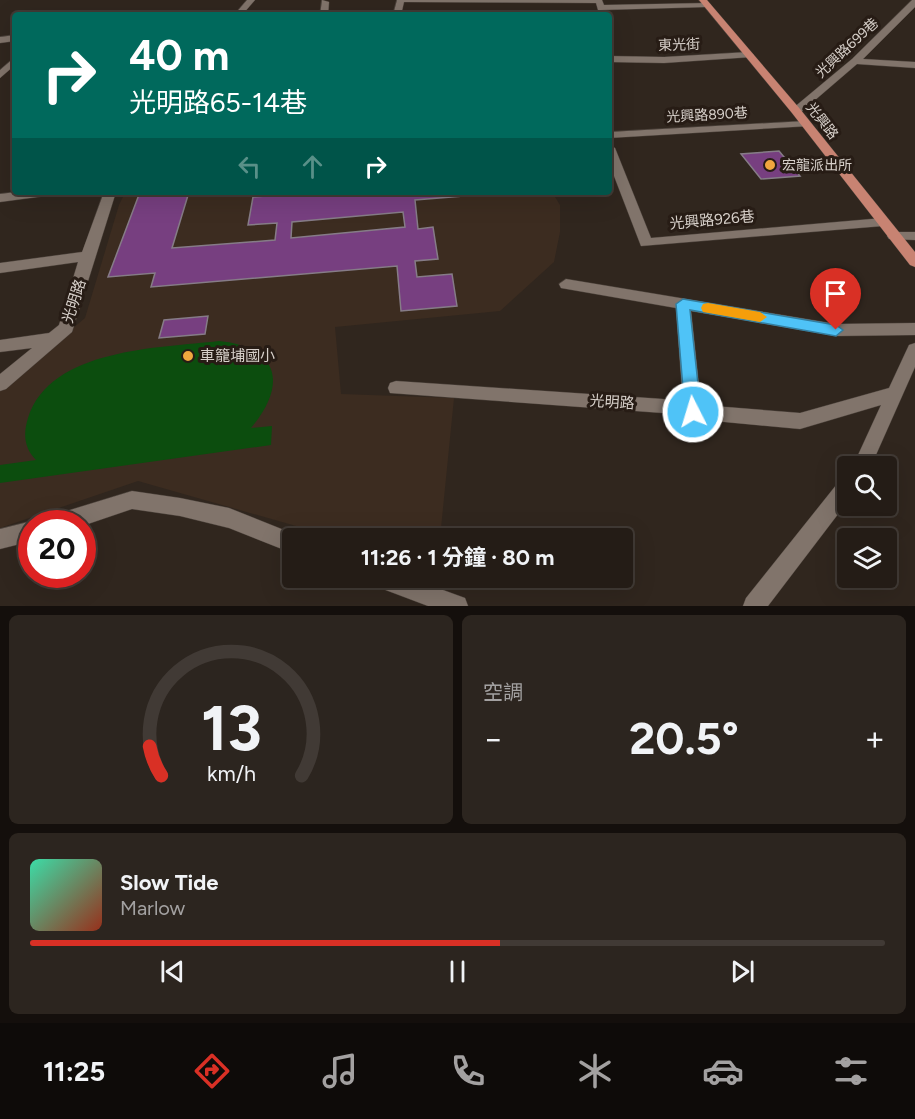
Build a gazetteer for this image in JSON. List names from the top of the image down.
{
  "streets": {
    "main road": ["光興路"],
    "lane": [
      "東光街",
      "光興路699巷",
      "光興路890巷",
      "光興路926巷",
      "光明路"
    ]
  },
  "crossings": [
    ["東光街", "光興路"],
    ["光興路699巷", "光興路"],
    ["光興路890巷", "光興路"],
    ["光興路", "光興路926巷"]
  ],
  "places": ["宏龍派出所", "車籠埔國小"],
  "page": {
    "turn": ["40 m", "光明路65-14巷"],
    "limit": "20",
    "trip": "11:26 · 1 分鐘 · 80 m",
    "tile": "空調",
    "heat": ["−", "20.5°", "+"],
    "song": ["Slow Tide", "Marlow"],
    "tabs": "11:25",
    "gauge": ["13", "km/h"]
  }
}
